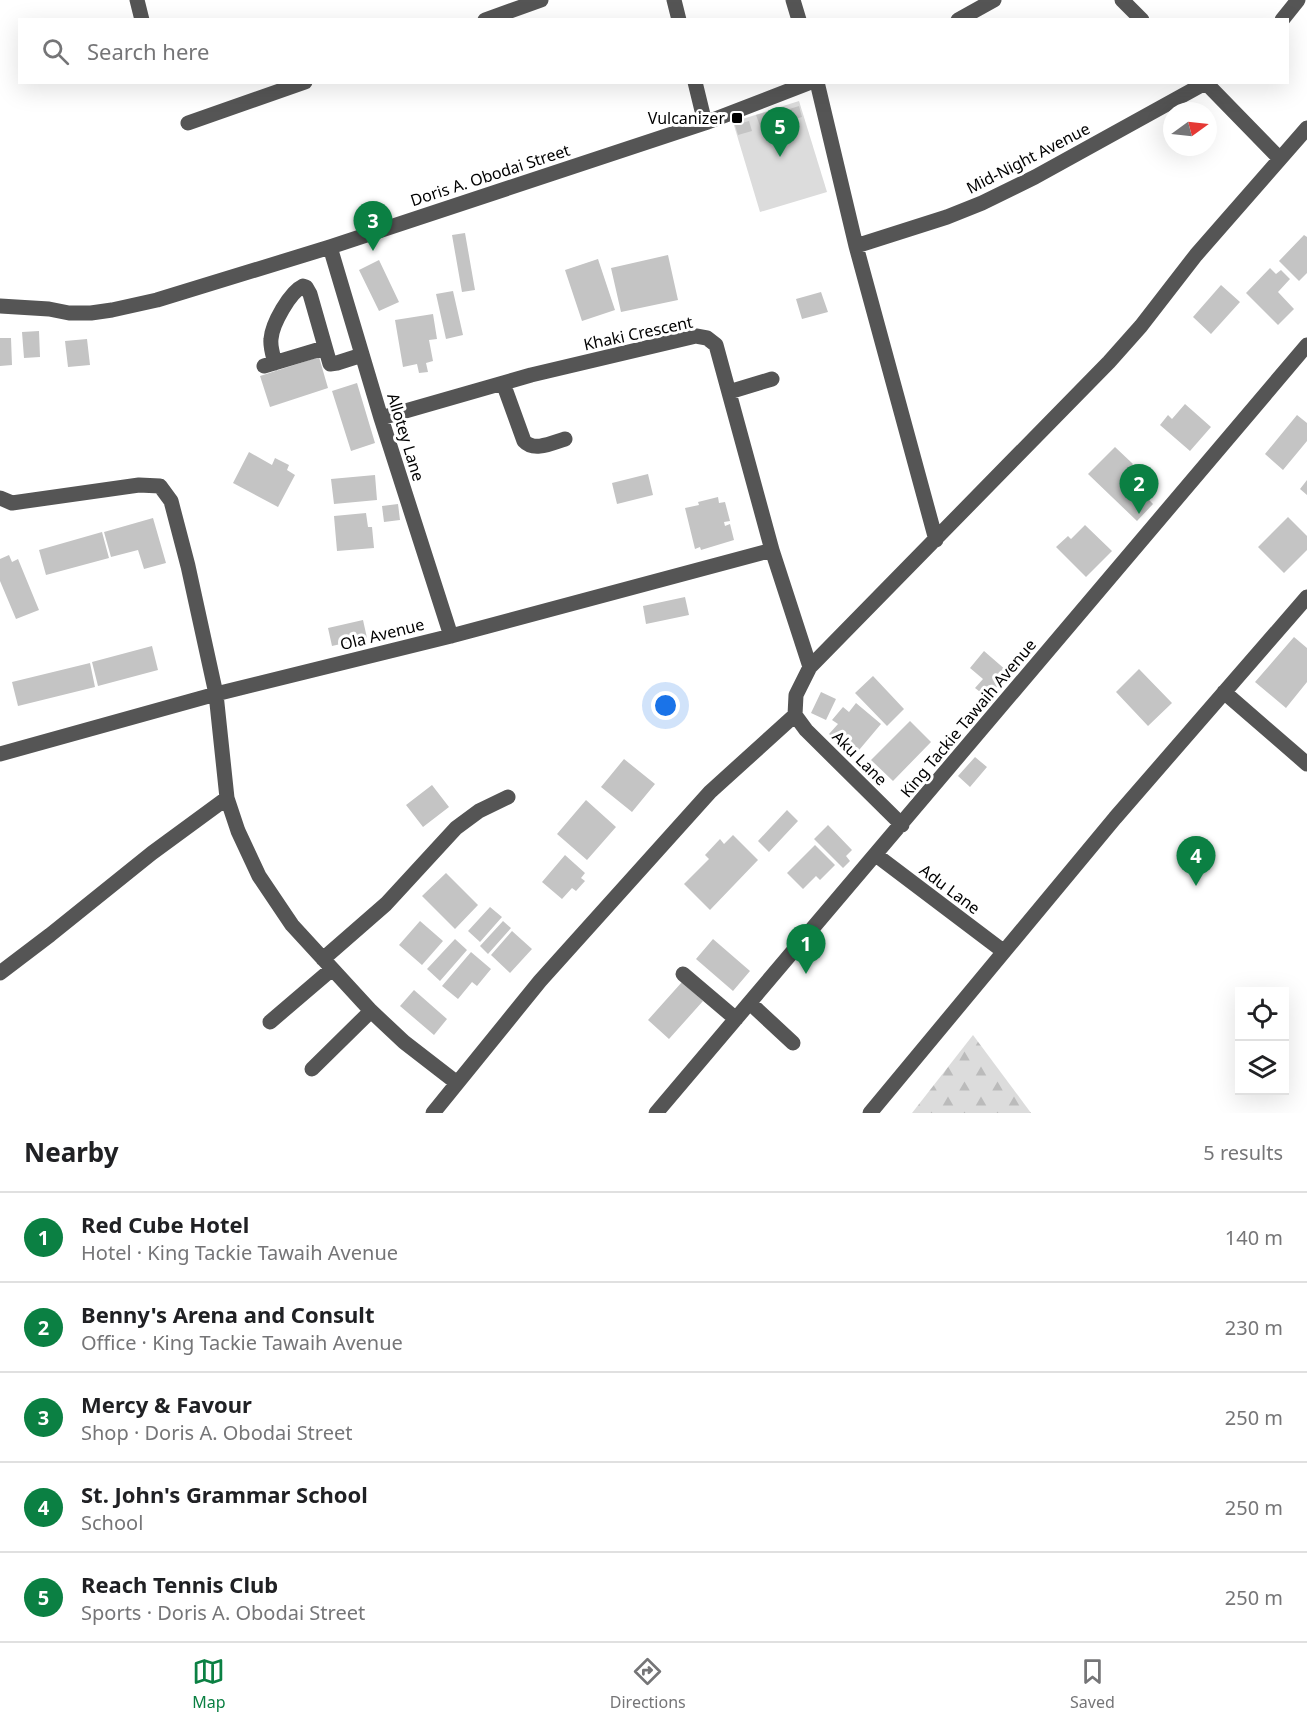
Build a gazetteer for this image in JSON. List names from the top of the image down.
{
  "streets": {
    "street": [
      "Mid-Night Avenue",
      "Doris A. Obodai Street",
      "Khaki Crescent",
      "Allotey Lane",
      "Ola Avenue",
      "King Tackie Tawaih Avenue",
      "Aku Lane",
      "Adu Lane"
    ]
  },
  "crossings": [
    ["Doris A. Obodai Street", "Allotey Lane"],
    ["Khaki Crescent", "Allotey Lane"],
    ["Khaki Crescent", "Ola Avenue"],
    ["Allotey Lane", "Ola Avenue"],
    ["King Tackie Tawaih Avenue", "Aku Lane"],
    ["King Tackie Tawaih Avenue", "Adu Lane"]
  ],
  "places": {
    "transit": ["Vulcanizer"]
  },
  "north": "right",
  "page": {
    "search": "Search here",
    "pins": [
      "5",
      "3",
      "2",
      "4",
      "1"
    ],
    "heading": ["Nearby", "5 results"],
    "list": [
      {
        "mark": "1",
        "name": "Red Cube Hotel",
        "note": "Hotel · King Tackie Tawaih Avenue",
        "value": "140 m"
      },
      {
        "mark": "2",
        "name": "Benny's Arena and Consult",
        "note": "Office · King Tackie Tawaih Avenue",
        "value": "230 m"
      },
      {
        "mark": "3",
        "name": "Mercy & Favour",
        "note": "Shop · Doris A. Obodai Street",
        "value": "250 m"
      },
      {
        "mark": "4",
        "name": "St. John's Grammar School",
        "note": "School",
        "value": "250 m"
      },
      {
        "mark": "5",
        "name": "Reach Tennis Club",
        "note": "Sports · Doris A. Obodai Street",
        "value": "250 m"
      }
    ],
    "nav": ["Map", "Directions", "Saved"]
  }
}
